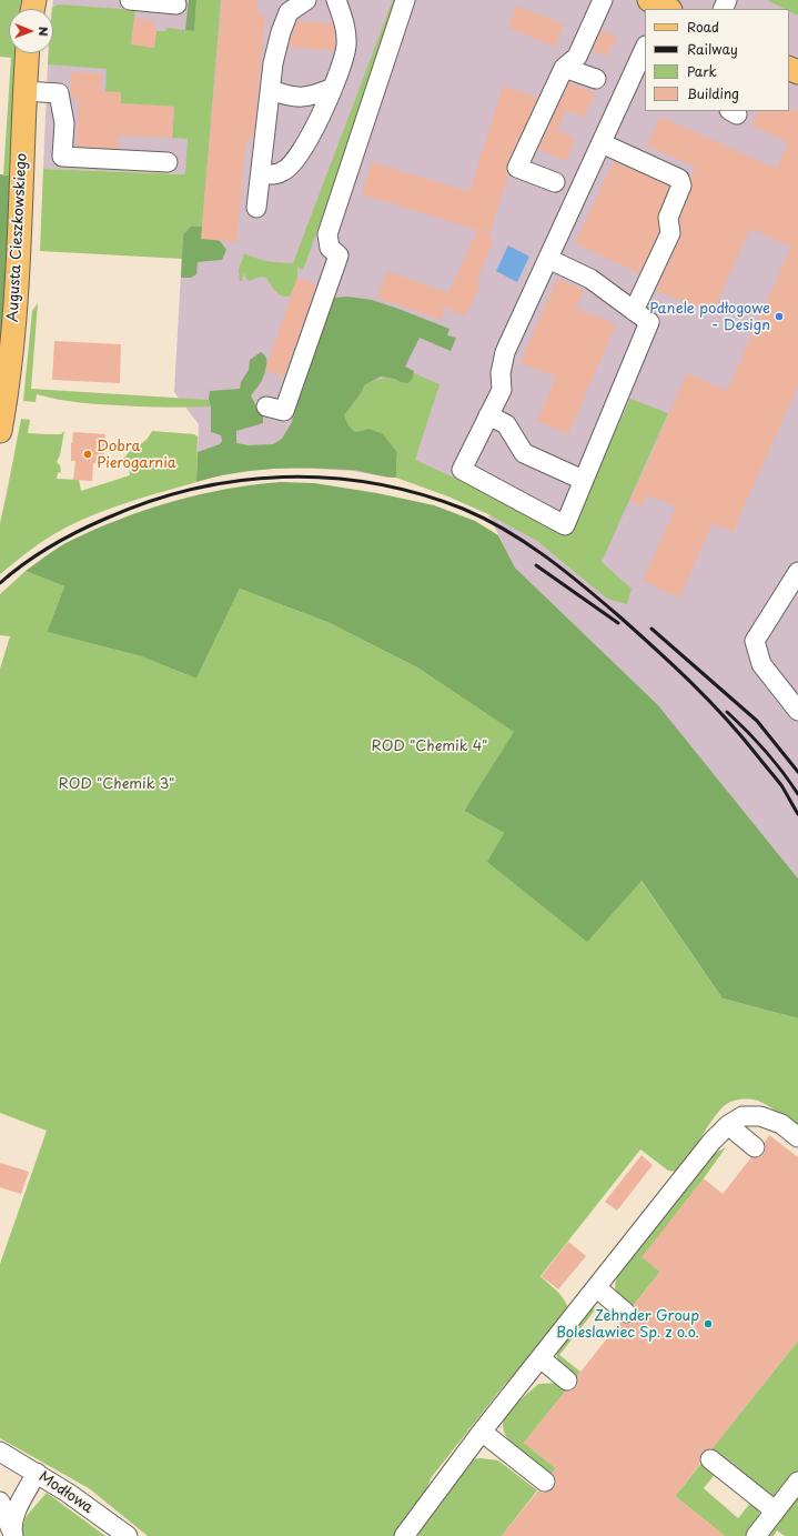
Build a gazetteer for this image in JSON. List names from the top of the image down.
{
  "streets": {
    "main road": ["Augusta Cieszkowskiego"],
    "street": ["Modłowa"]
  },
  "parks": ["ROD \"Chemik 4\"", "ROD \"Chemik 3\""],
  "places": ["Panele podłogowe - Design", "Dobra Pierogarnia", "Zehnder Group Boleslawiec Sp. z o.o."],
  "legend": [
    "Road",
    "Railway",
    "Park",
    "Building"
  ],
  "north": "right"
}
